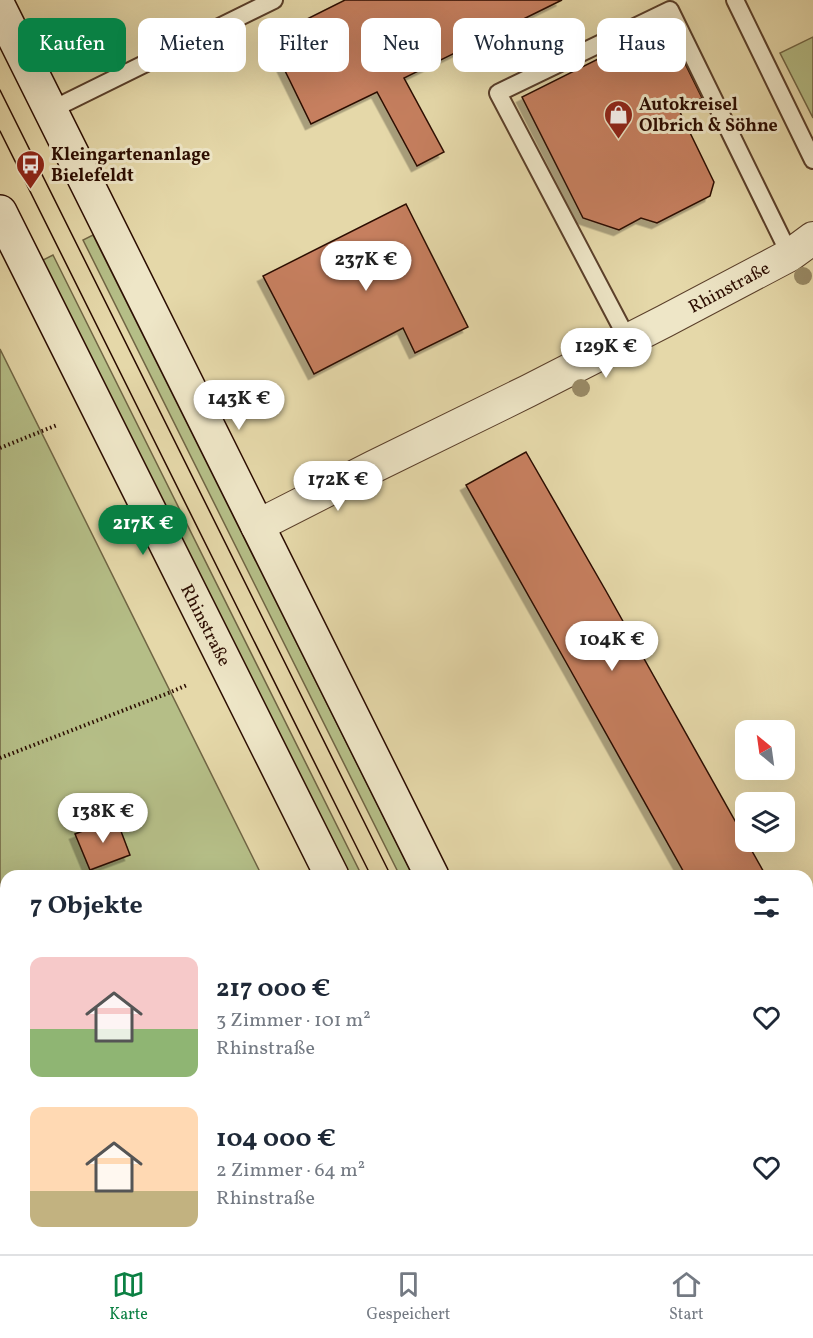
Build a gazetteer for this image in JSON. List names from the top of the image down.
{
  "streets": {
    "main road": ["Rhinstraße"]
  },
  "places": {
    "shop": ["Autokreisel Olbrich & Söhne"],
    "bus stop": ["Kleingartenanlage Bielefeldt"]
  },
  "north": "top left",
  "page": {
    "chip": [
      "Kaufen",
      "Mieten",
      "Filter",
      "Neu",
      "Wohnung",
      "Haus"
    ],
    "price": [
      "237K €",
      "129K €",
      "143K €",
      "172K €",
      "217K €",
      "104K €",
      "138K €"
    ],
    "heading": "7 Objekte",
    "list": [
      {
        "name": "217 000 €",
        "note": "3 Zimmer · 101 m² · Rhinstraße"
      },
      {
        "name": "104 000 €",
        "note": "2 Zimmer · 64 m² · Rhinstraße"
      }
    ],
    "tabs": ["Karte", "Gespeichert", "Start"]
  }
}
